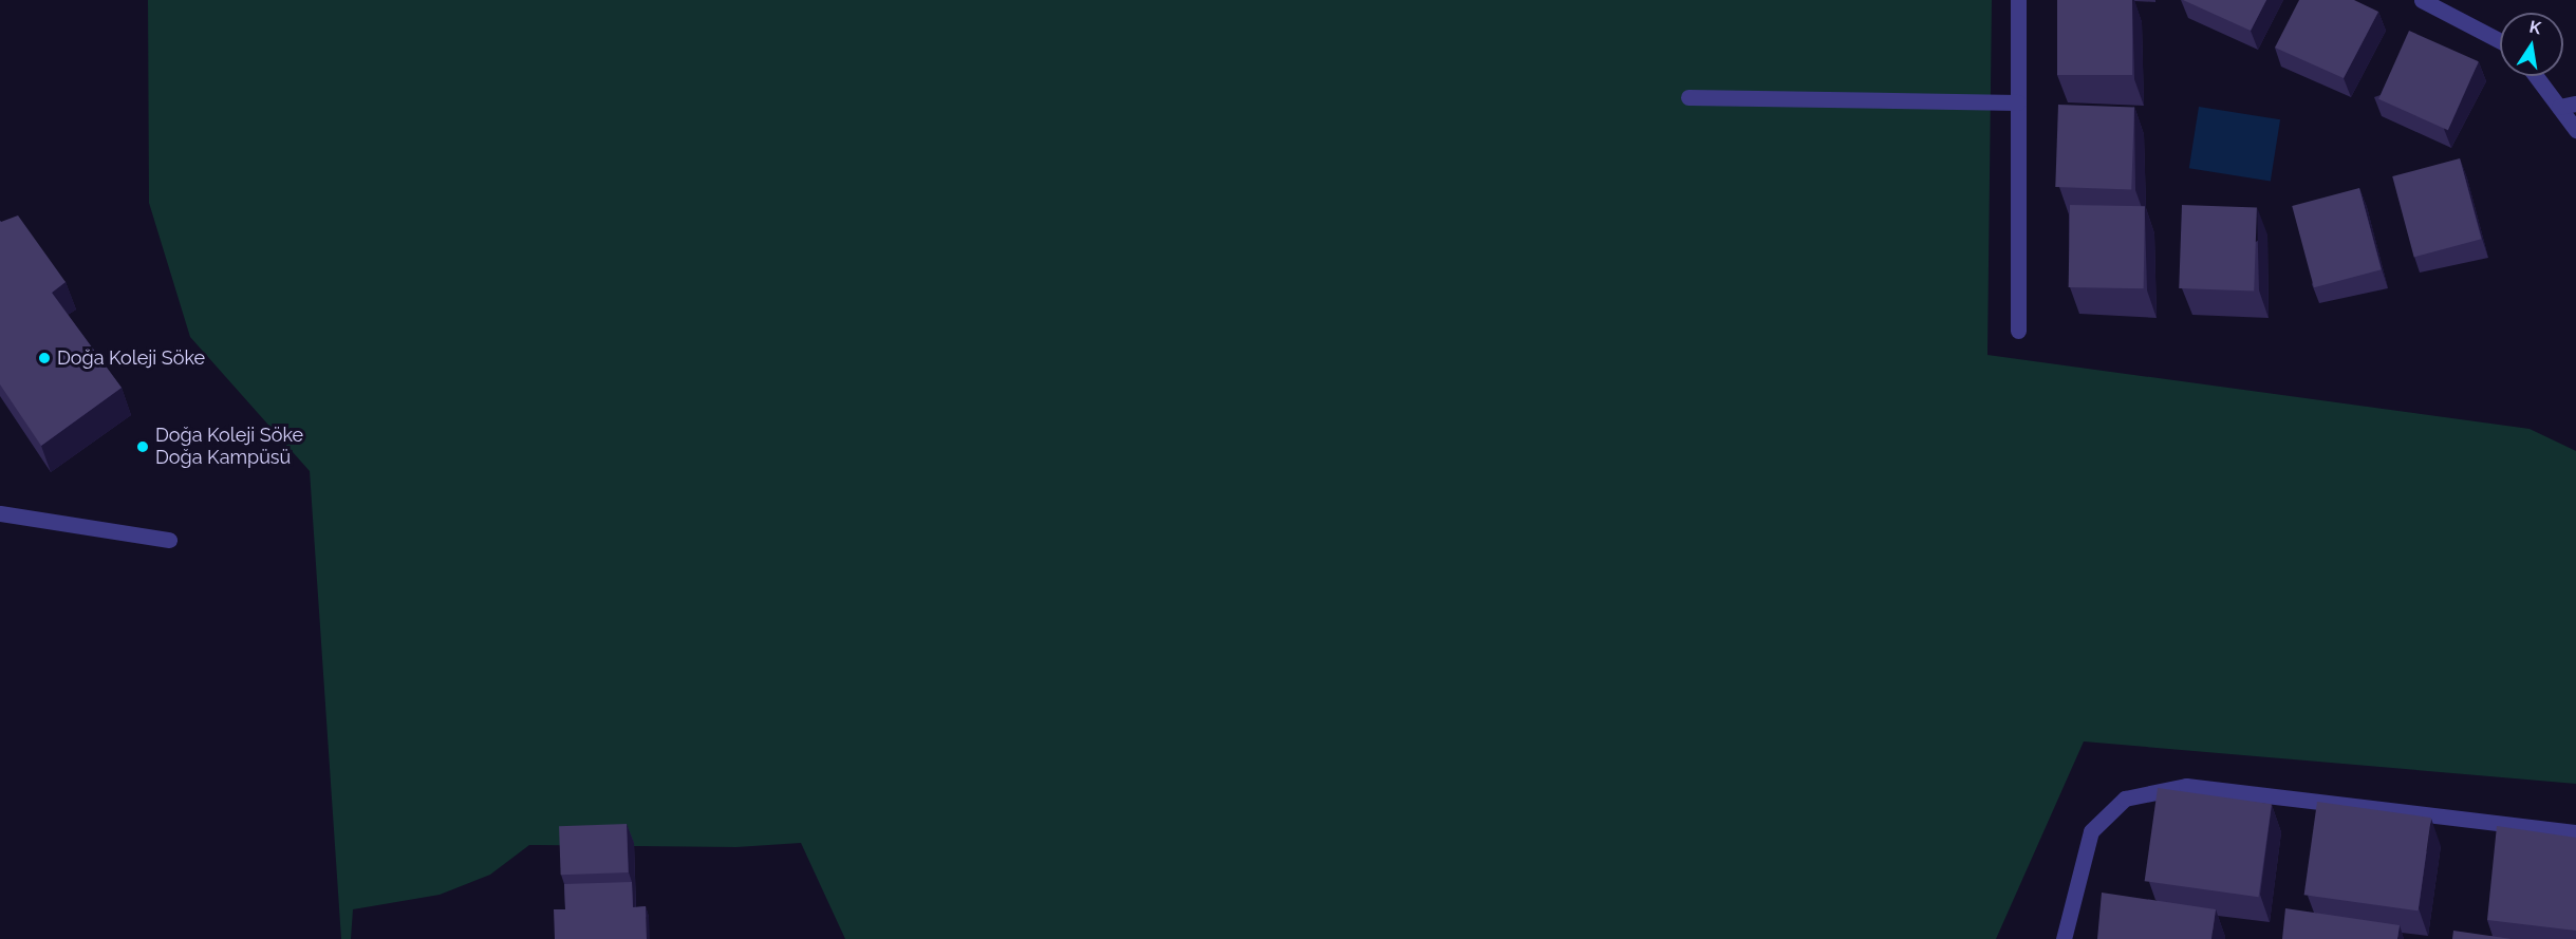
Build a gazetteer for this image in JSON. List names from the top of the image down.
{
  "places": ["Doğa Koleji Söke", "Doğa Koleji Söke Doğa Kampüsü"],
  "north": "top"
}
